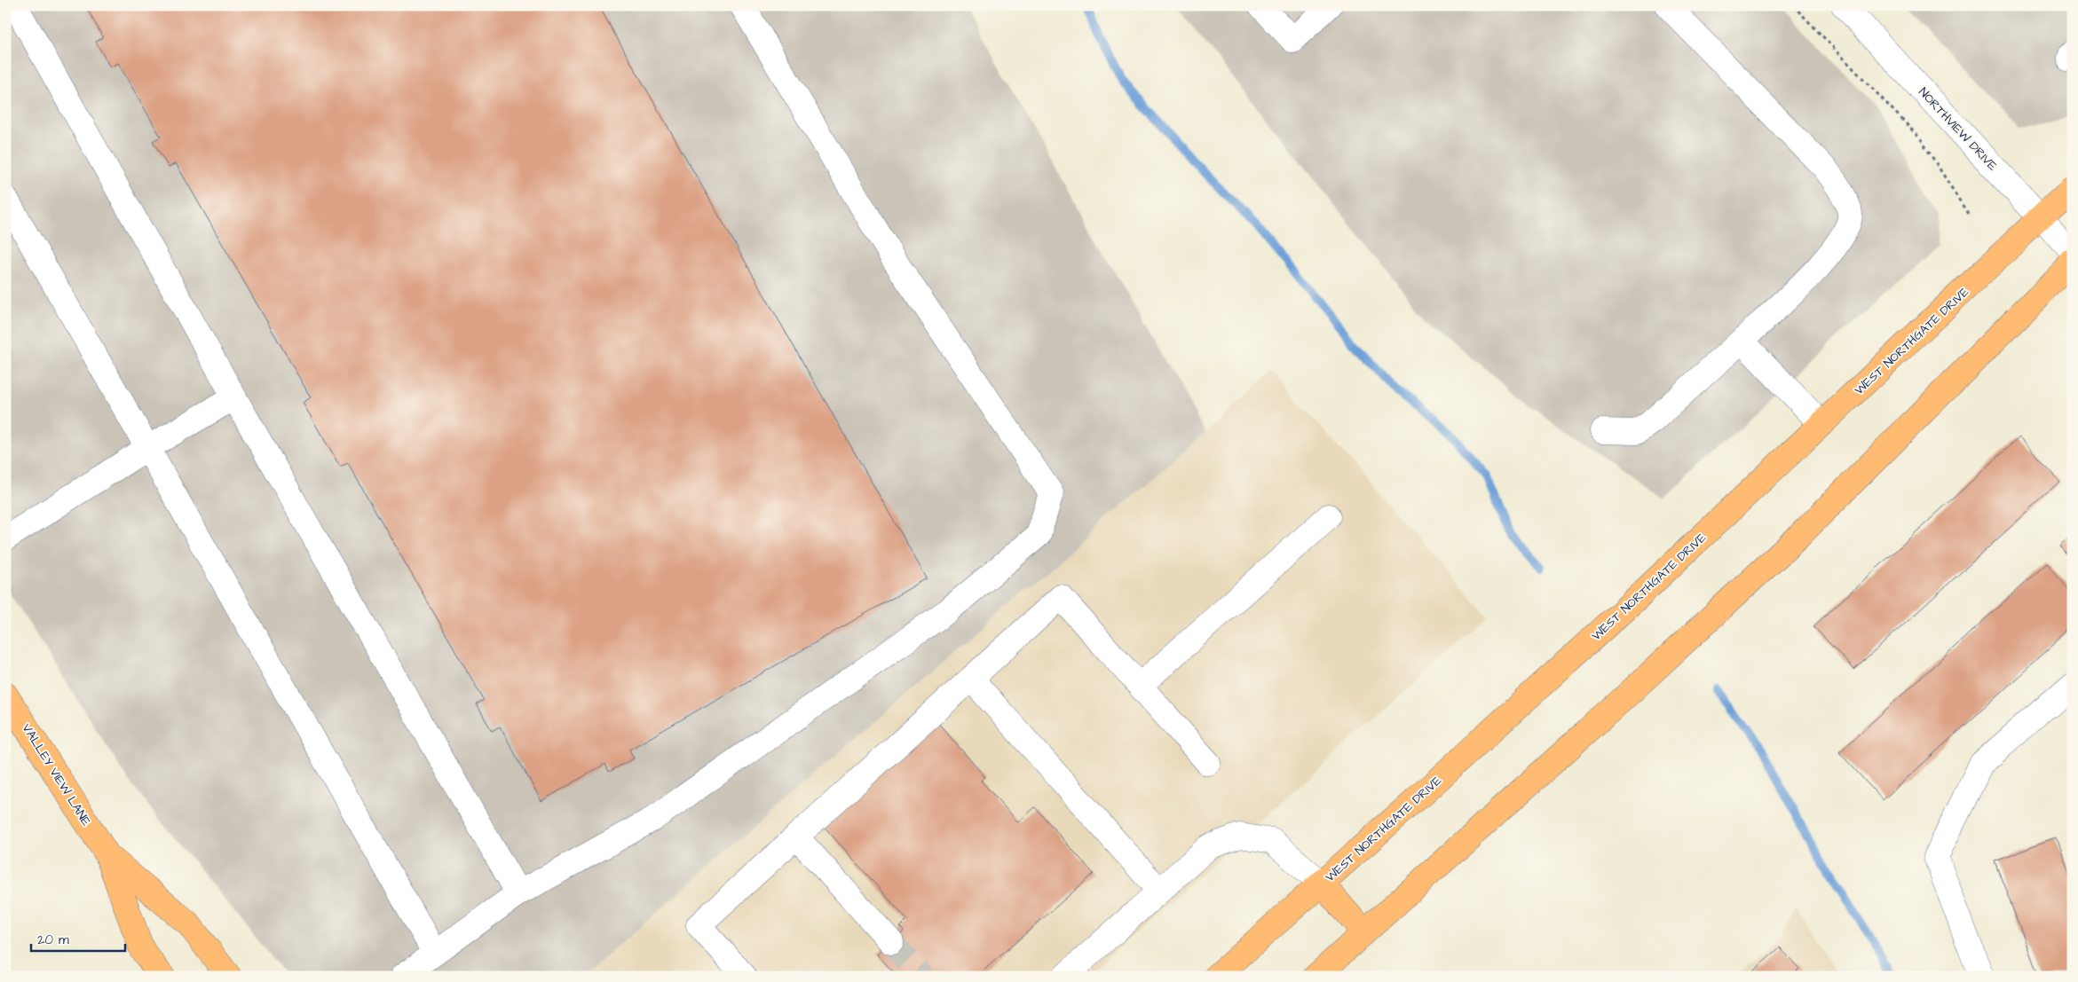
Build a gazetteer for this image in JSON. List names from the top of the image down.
{
  "streets": {
    "main road": ["WEST NORTHGATE DRIVE", "VALLEY VIEW LANE"],
    "street": ["NORTHVIEW DRIVE"]
  },
  "crossings": [
    ["NORTHVIEW DRIVE", "WEST NORTHGATE DRIVE"]
  ],
  "scale_bar": "20 m"
}
